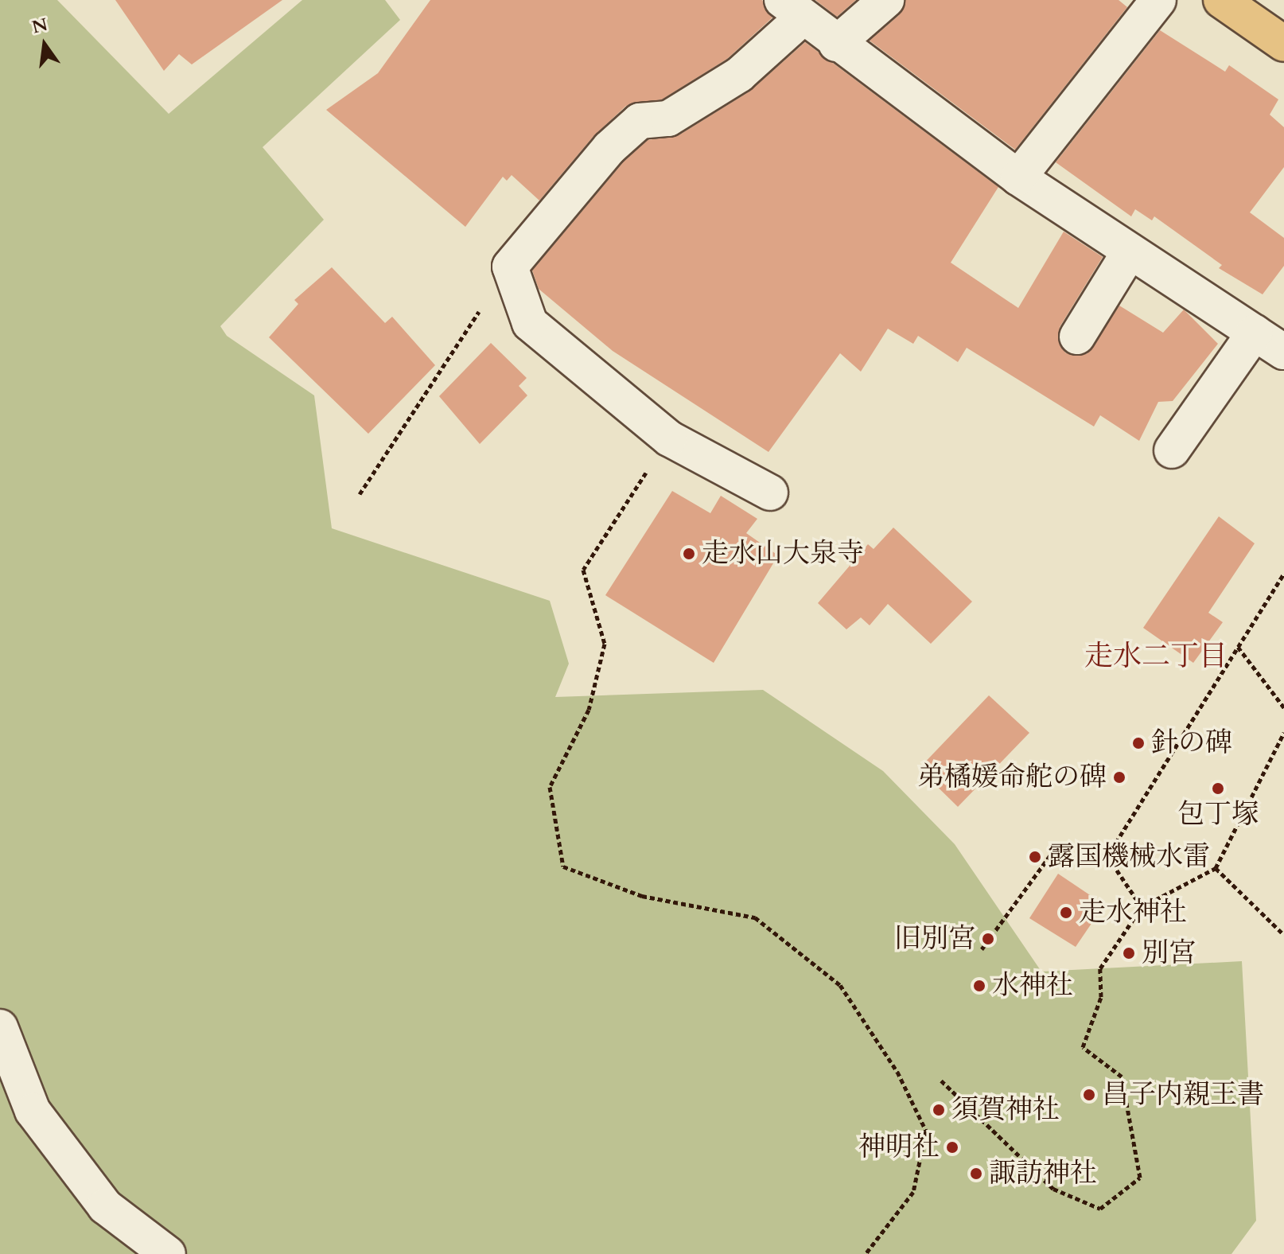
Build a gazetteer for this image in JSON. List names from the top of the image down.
{
  "districts": ["走水二丁目"],
  "places": [
    "走水山大泉寺",
    "針の碑",
    "弟橘媛命舵の碑",
    "包丁塚",
    "露国機械水雷",
    "走水神社",
    "旧別宮",
    "別宮",
    "水神社",
    "昌子内親王書",
    "須賀神社",
    "神明社",
    "諏訪神社"
  ],
  "north": "top"
}
